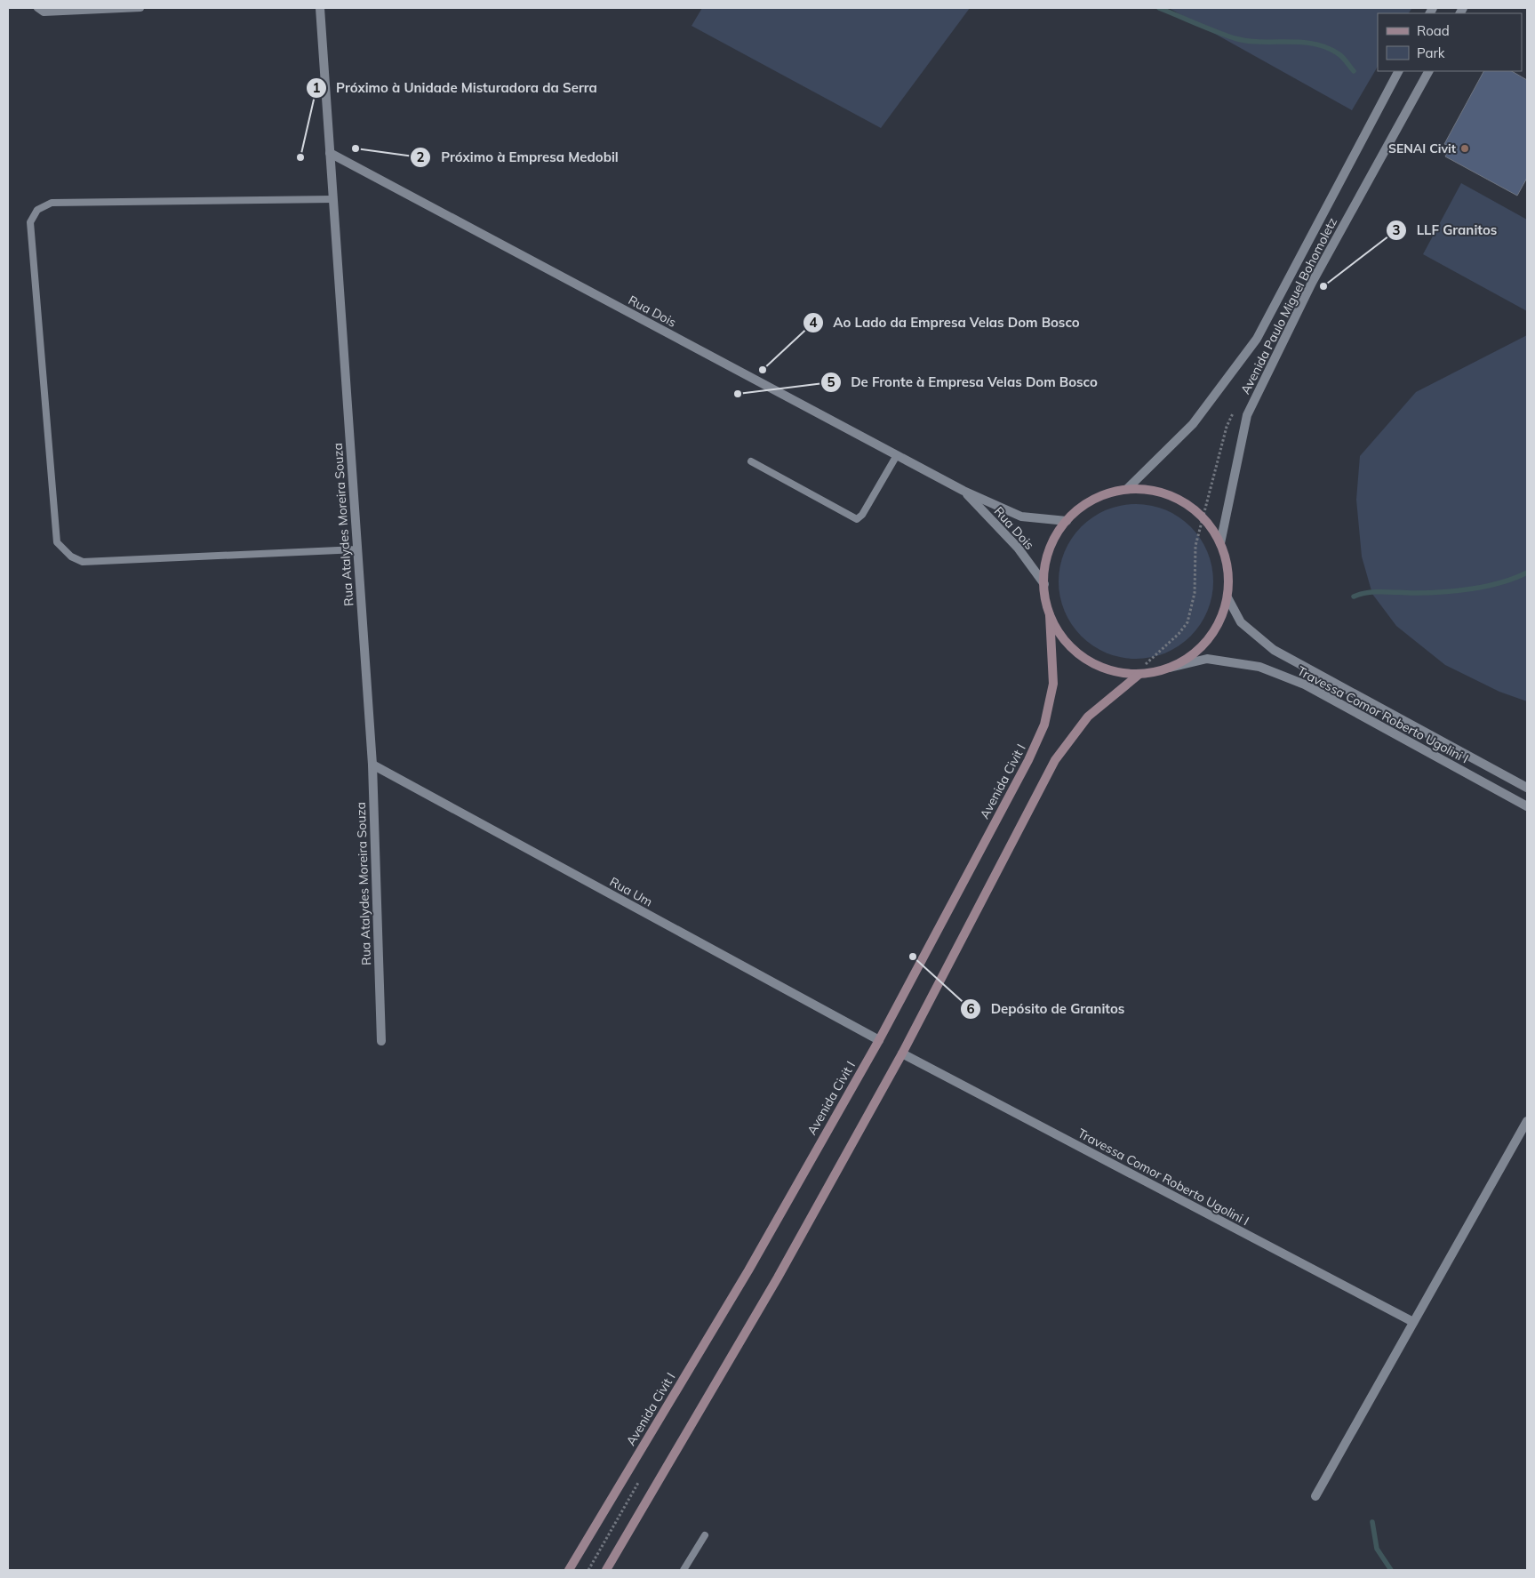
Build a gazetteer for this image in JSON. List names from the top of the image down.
{
  "streets": {
    "main road": ["Avenida Civit I"],
    "street": [
      "Avenida Paulo Miguel Bohomoletz",
      "Rua Dois",
      "Rua Atalydes Moreira Souza",
      "Travessa Comor Roberto Ugolini I",
      "Rua Um"
    ]
  },
  "crossings": [
    ["Rua Dois", "Rua Atalydes Moreira Souza"],
    ["Rua Atalydes Moreira Souza", "Rua Um"],
    ["Avenida Civit I", "Rua Um"]
  ],
  "places": [
    "Próximo à Empresa Medobil",
    "SENAI Civit",
    "Próximo à Unidade Misturadora da Serra",
    "LLF Granitos",
    "Ao Lado da Empresa Velas Dom Bosco",
    "De Fronte à Empresa Velas Dom Bosco",
    "Depósito de Granitos"
  ],
  "legend": ["Road", "Park"]
}
